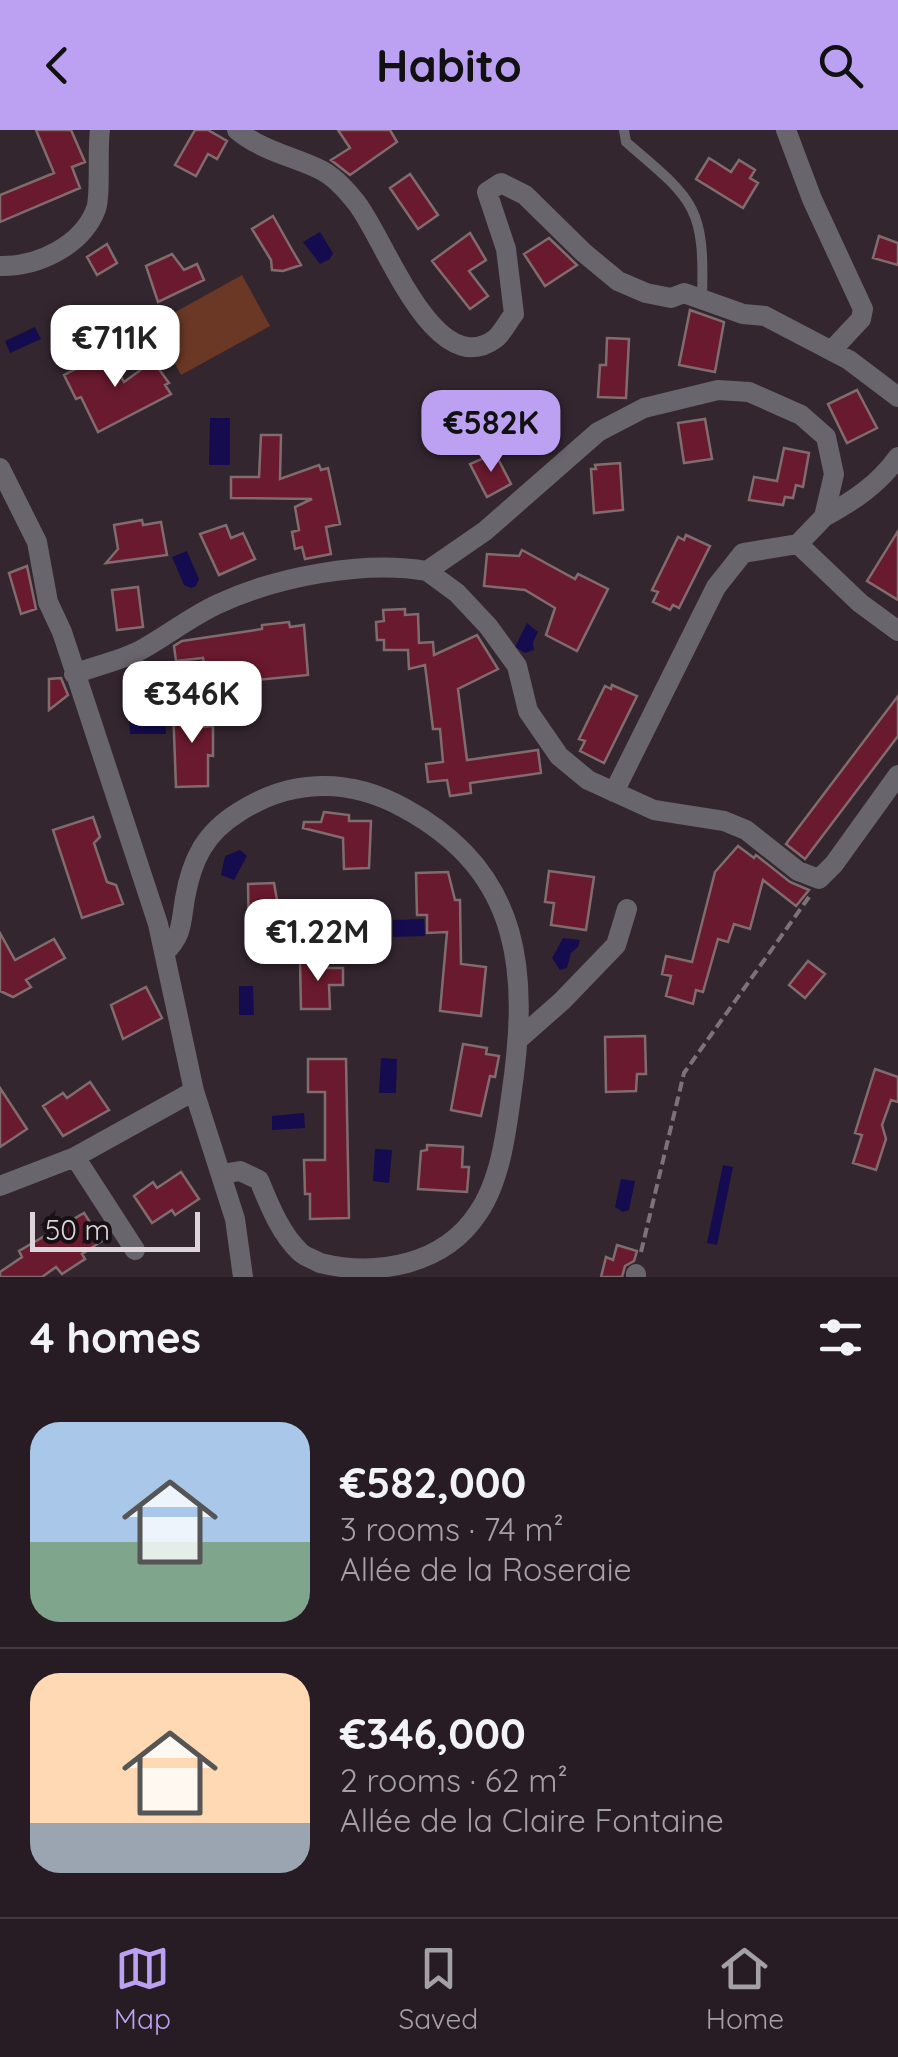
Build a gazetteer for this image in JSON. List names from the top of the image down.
{
  "scale_bar": "50 m",
  "page": {
    "header": "Habito",
    "price": [
      "€711K",
      "€582K",
      "€346K",
      "€1.22M"
    ],
    "scale": "50 m",
    "heading": "4 homes",
    "list": [
      {
        "name": "€582,000",
        "note": "3 rooms · 74 m² · Allée de la Roseraie"
      },
      {
        "name": "€346,000",
        "note": "2 rooms · 62 m² · Allée de la Claire Fontaine"
      }
    ],
    "tabs": ["Map", "Saved", "Home"]
  }
}
